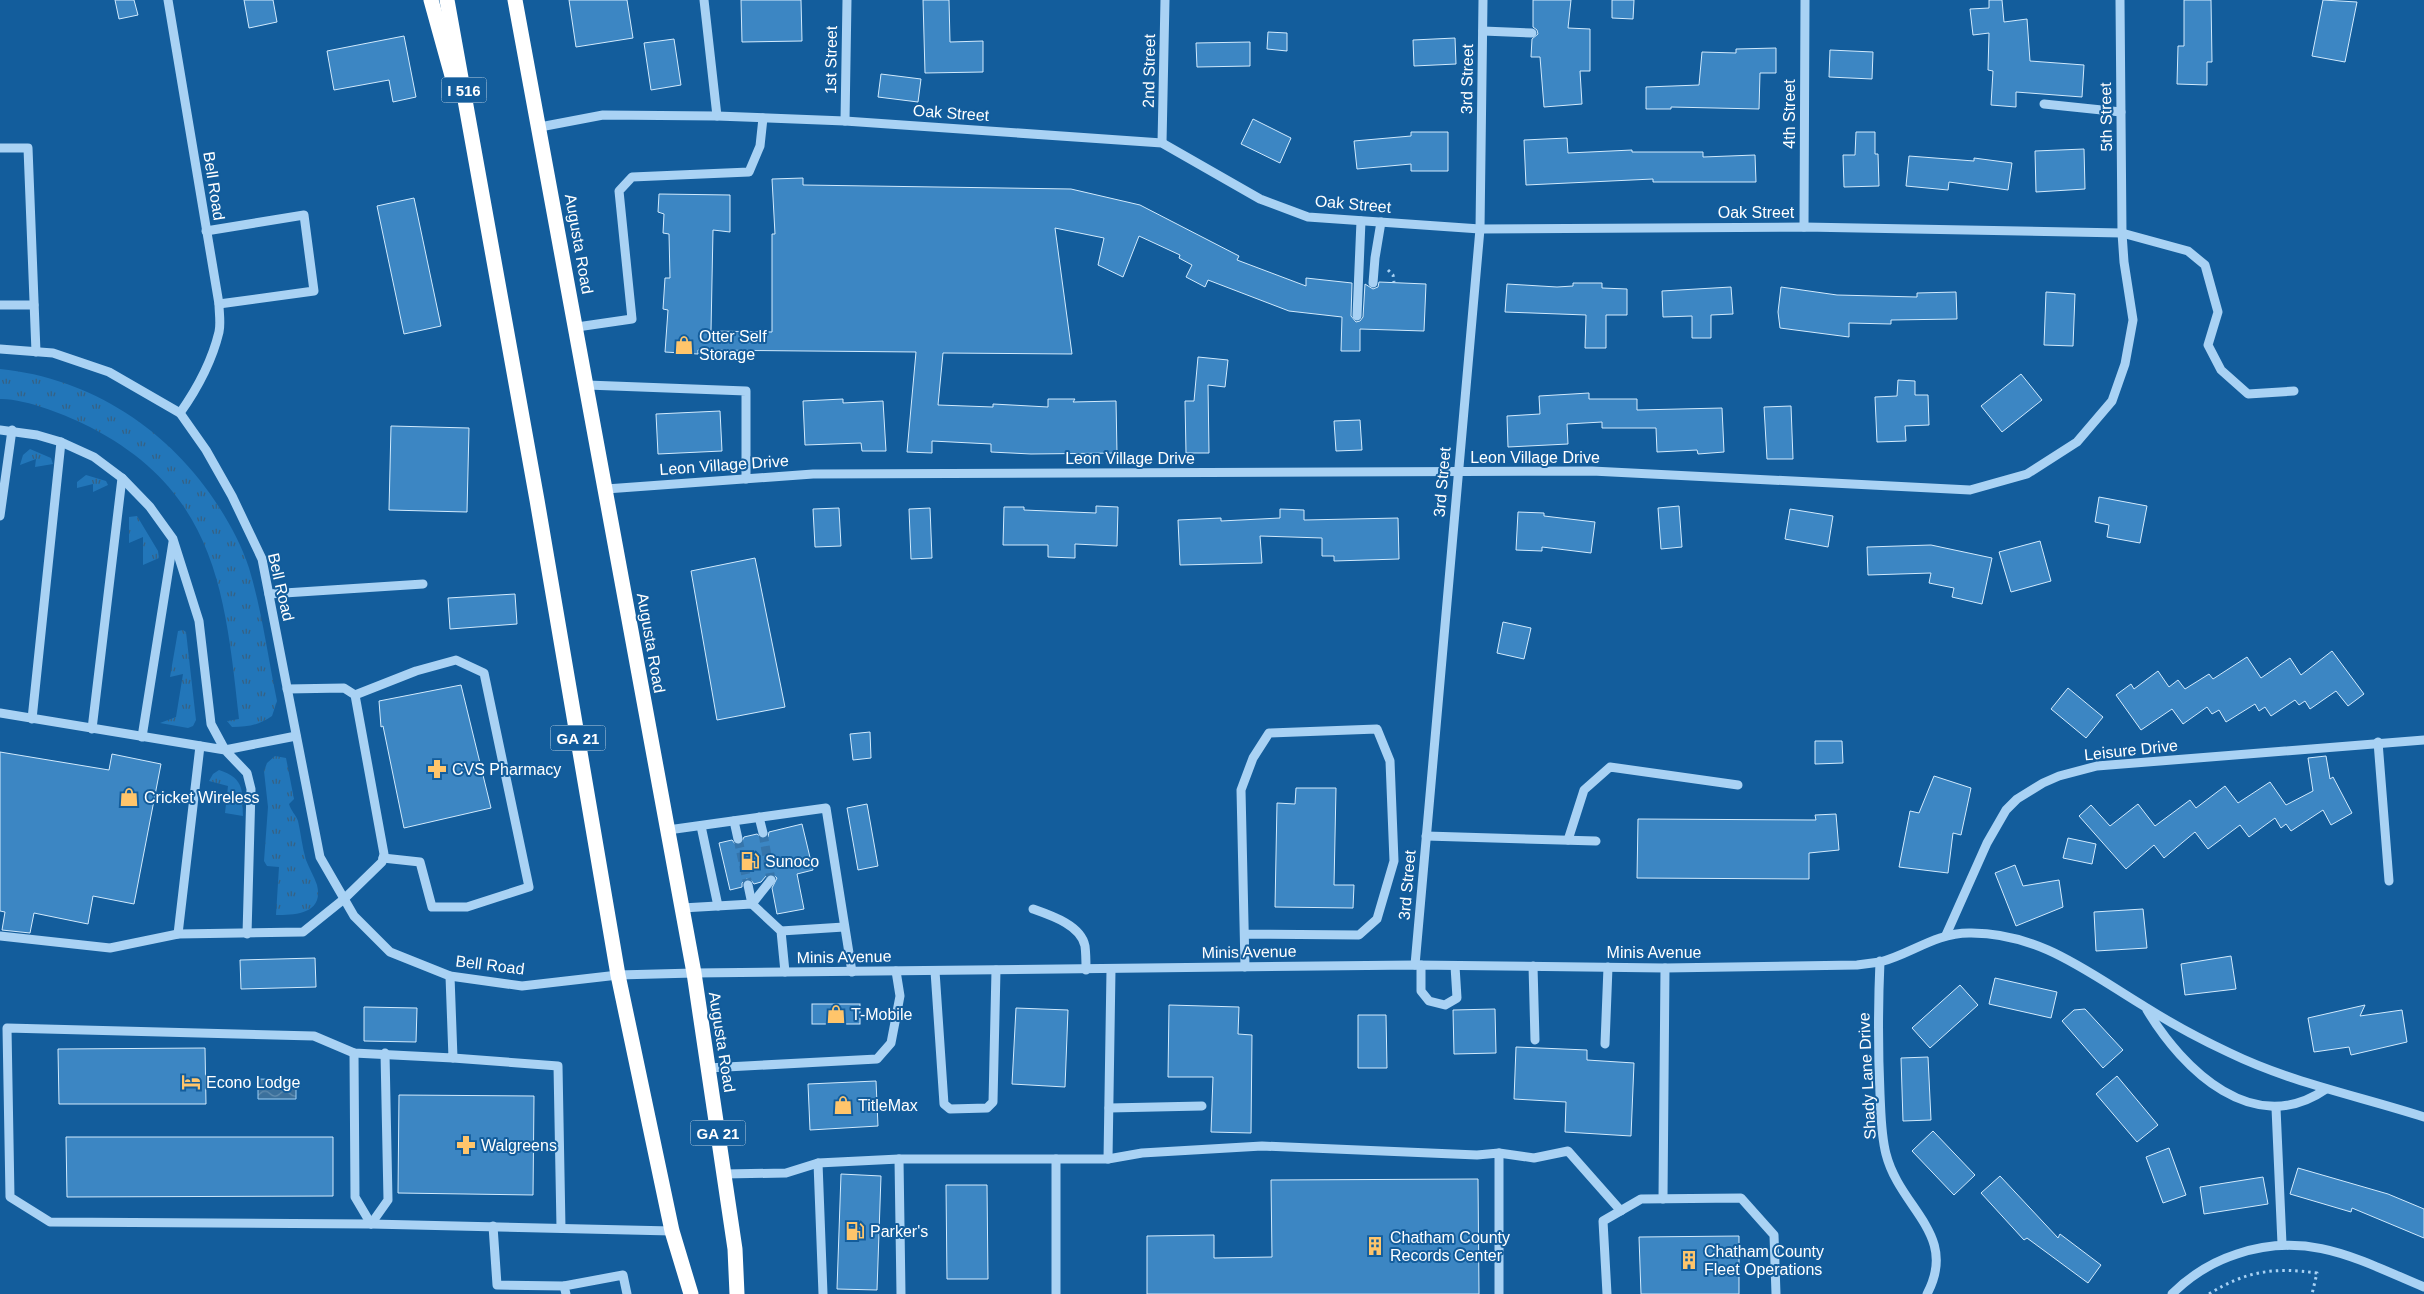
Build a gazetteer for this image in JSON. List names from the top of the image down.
{
  "streets": {
    "highway": ["I 516", "Augusta Road", "GA 21"],
    "street": [
      "1st Street",
      "2nd Street",
      "3rd Street",
      "Oak Street",
      "4th Street",
      "5th Street",
      "Bell Road",
      "Leon Village Drive",
      "Leisure Drive",
      "Minis Avenue",
      "Shady Lane Drive"
    ]
  },
  "crossings": [
    ["1st Street", "Oak Street"],
    ["2nd Street", "Oak Street"],
    ["3rd Street", "Oak Street"],
    ["3rd Street", "Leon Village Drive"],
    ["3rd Street", "Minis Avenue"],
    ["I 516", "GA 21"],
    ["Oak Street", "4th Street"],
    ["Oak Street", "5th Street"],
    ["Oak Street", "Augusta Road"],
    ["Oak Street", "Leon Village Drive"],
    ["5th Street", "Leon Village Drive"],
    ["Bell Road", "GA 21"],
    ["Bell Road", "Minis Avenue"],
    ["Augusta Road", "Leon Village Drive"],
    ["Augusta Road", "Minis Avenue"],
    ["GA 21", "Minis Avenue"],
    ["Minis Avenue", "Shady Lane Drive"]
  ],
  "places": {
    "shop": [
      "Otter Self Storage",
      "Cricket Wireless",
      "T-Mobile",
      "TitleMax"
    ],
    "pharmacy": ["CVS Pharmacy", "Walgreens"],
    "fuel station": ["Sunoco", "Parker's"],
    "hotel": ["Econo Lodge"],
    "building": ["Chatham County Records Center", "Chatham County Fleet Operations"]
  }
}
